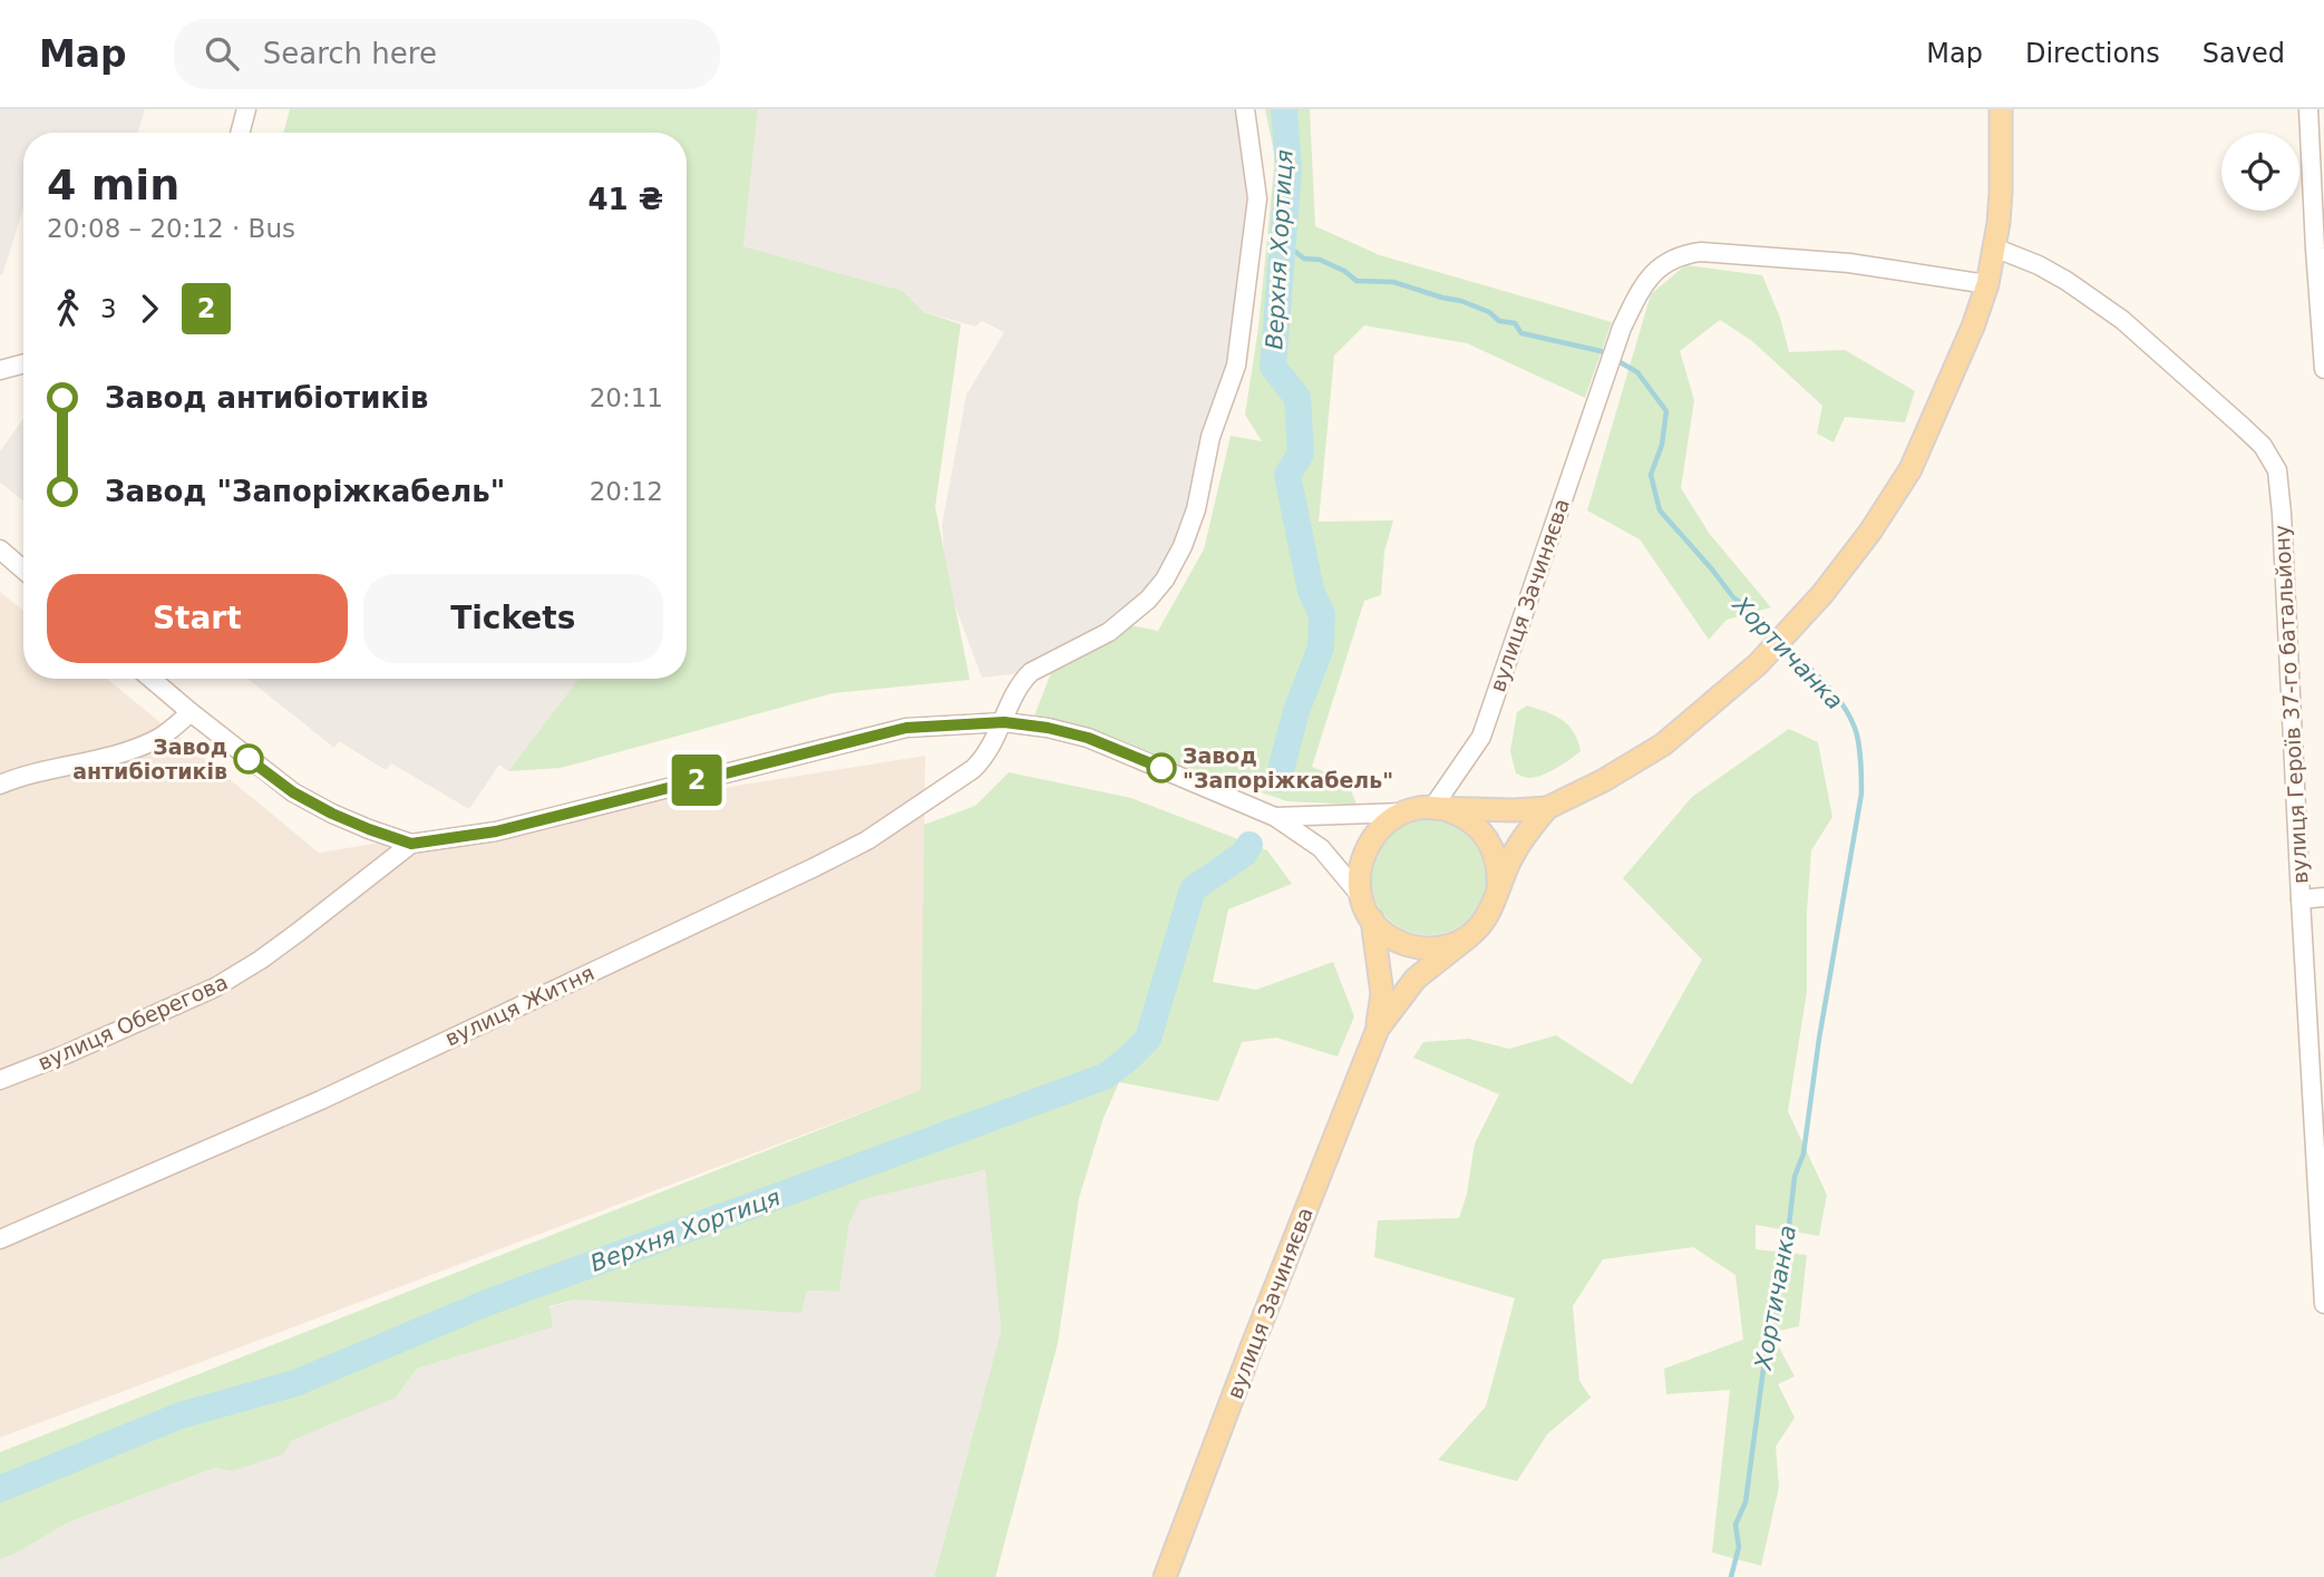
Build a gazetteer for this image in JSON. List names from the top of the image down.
{
  "streets": {
    "main road": ["вулиця Зачиняєва"],
    "street": ["вулиця Героїв 37-го батальйону", "вулиця Житня", "вулиця Оберегова"]
  },
  "water": ["Верхня Хортиця", "Хортичанка"],
  "places": ["Завод антибіотиків", "Завод \"Запоріжкабель\""],
  "lines": ["bus line 2"],
  "page": {
    "header": "Map",
    "search": "Search here",
    "nav": ["Map", "Directions", "Saved"],
    "on_map": "2",
    "heading": ["4 min", "20:08 – 20:12 · Bus", "41 ₴"],
    "legs": ["3", "2"],
    "list": [
      {
        "name": "Завод антибіотиків",
        "value": "20:11"
      },
      {
        "name": "Завод \"Запоріжкабель\"",
        "value": "20:12"
      }
    ],
    "buttons": ["Start", "Tickets"]
  }
}
